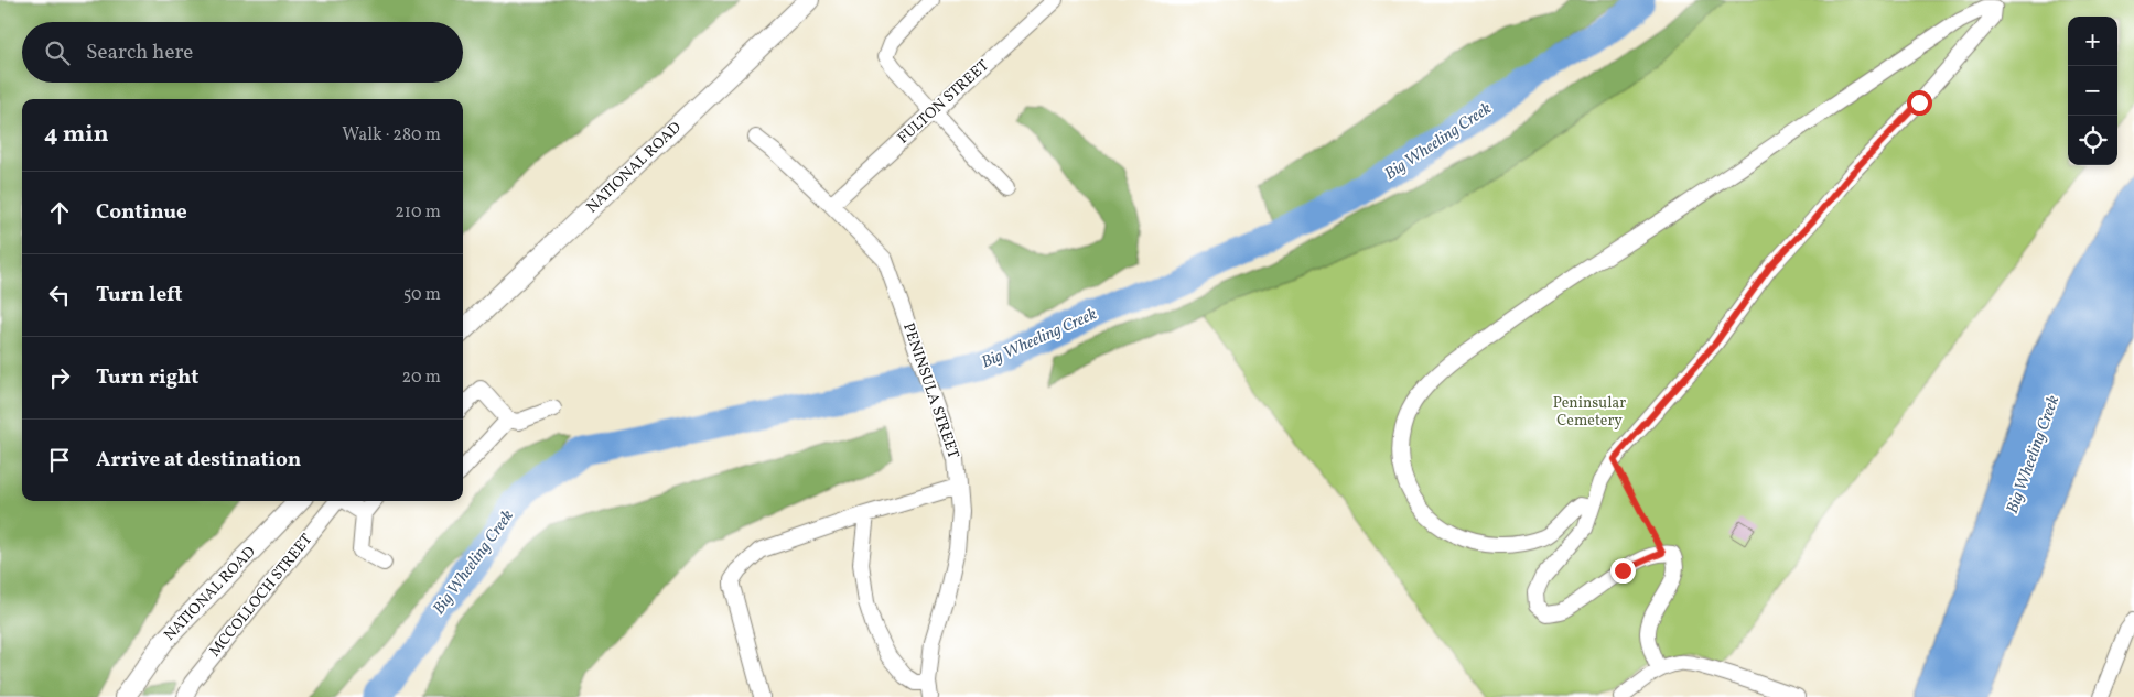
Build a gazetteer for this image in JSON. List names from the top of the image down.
{
  "streets": {
    "main road": ["NATIONAL ROAD"],
    "street": ["FULTON STREET", "PENINSULA STREET", "MCCOLLOCH STREET"]
  },
  "crossings": [
    ["FULTON STREET", "PENINSULA STREET"]
  ],
  "water": ["Big Wheeling Creek"],
  "parks": ["Peninsular Cemetery"],
  "page": {
    "map_buttons": ["+", "−"],
    "search": "Search here",
    "heading": ["4 min", "Walk · 280 m"],
    "list": [
      ["Continue", "210 m"],
      ["Turn left", "50 m"],
      ["Turn right", "20 m"],
      "Arrive at destination"
    ]
  }
}
